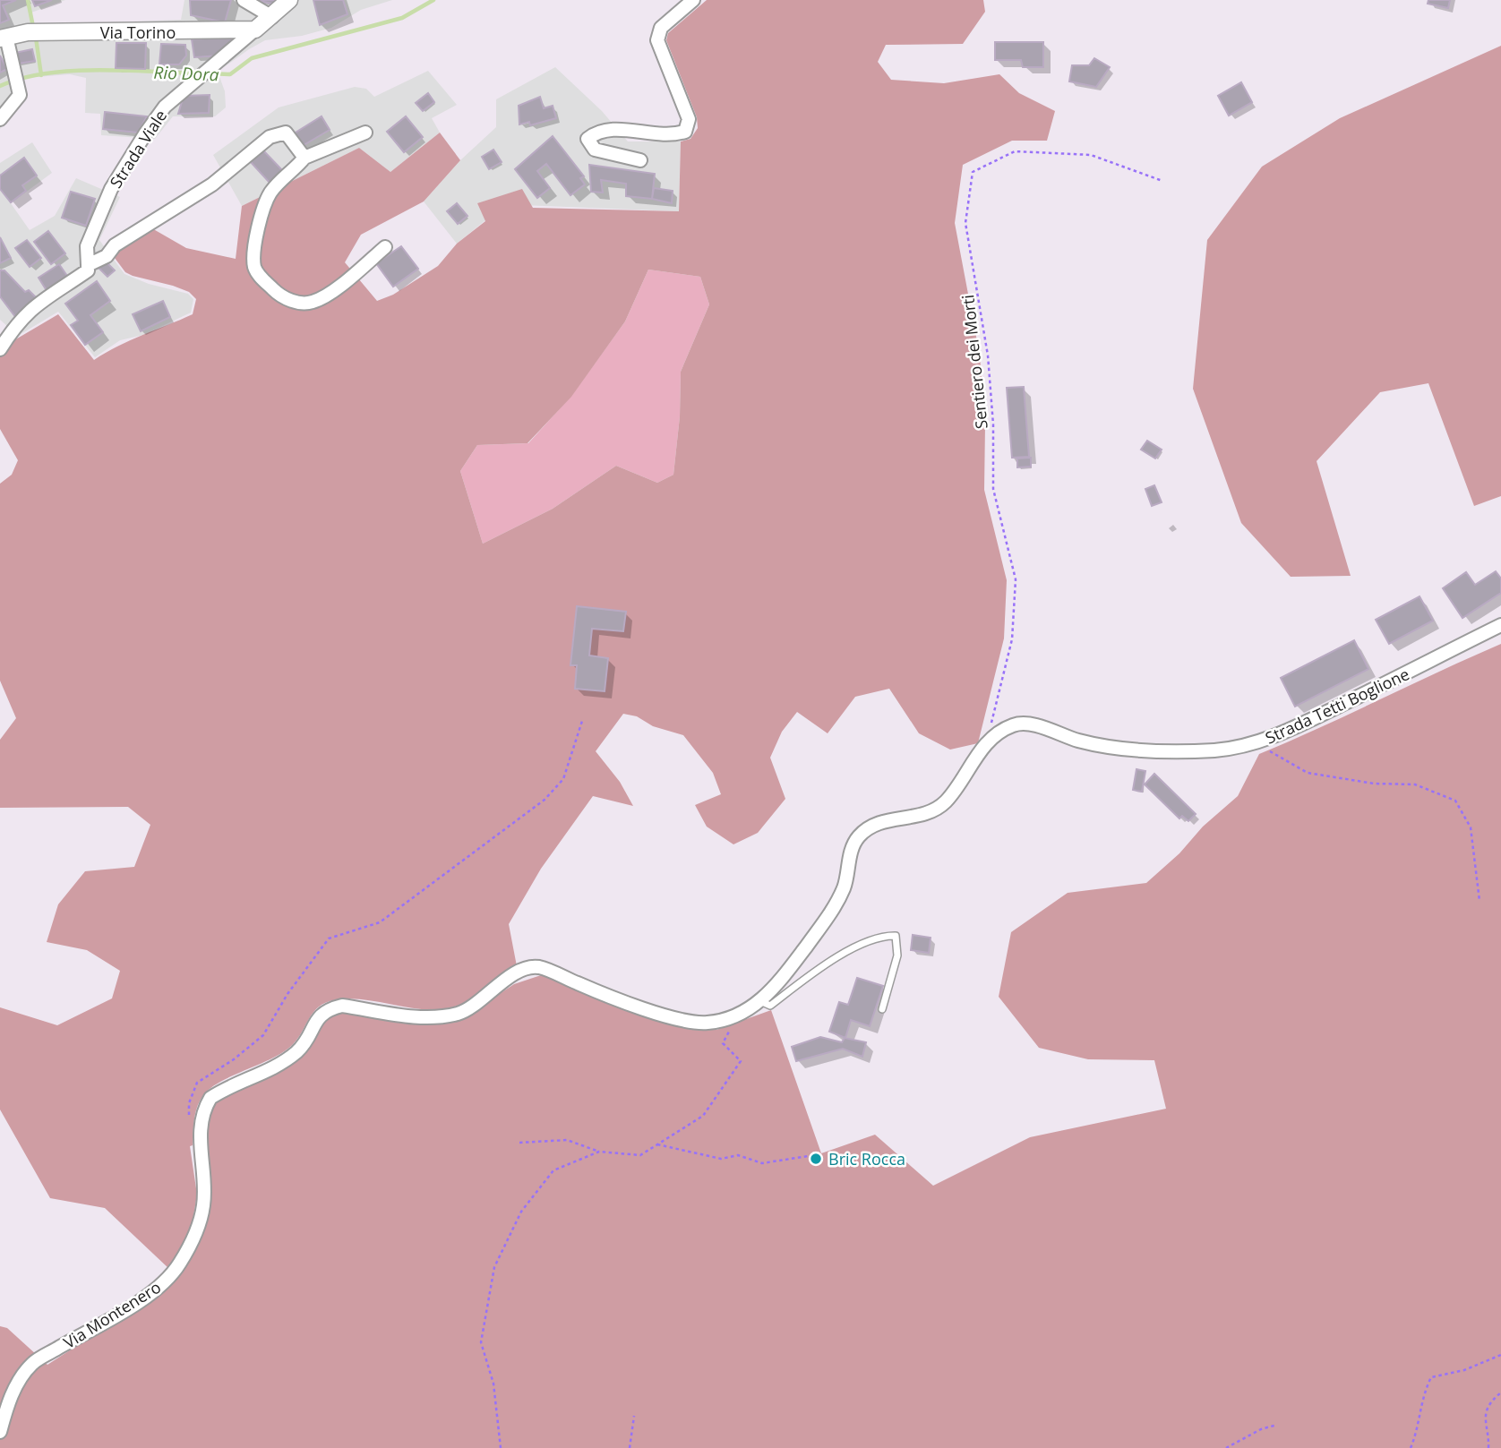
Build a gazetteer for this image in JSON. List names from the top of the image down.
{
  "streets": {
    "street": [
      "Via Torino",
      "Strada Viale",
      "Strada Tetti Boglione",
      "Via Montenero"
    ],
    "path": ["Sentiero dei Morti"]
  },
  "crossings": [
    ["Via Torino", "Strada Viale"],
    ["Sentiero dei Morti", "Strada Tetti Boglione"],
    ["Strada Tetti Boglione", "Via Montenero"]
  ],
  "water": ["Rio Dora"],
  "places": ["Bric Rocca"]
}
